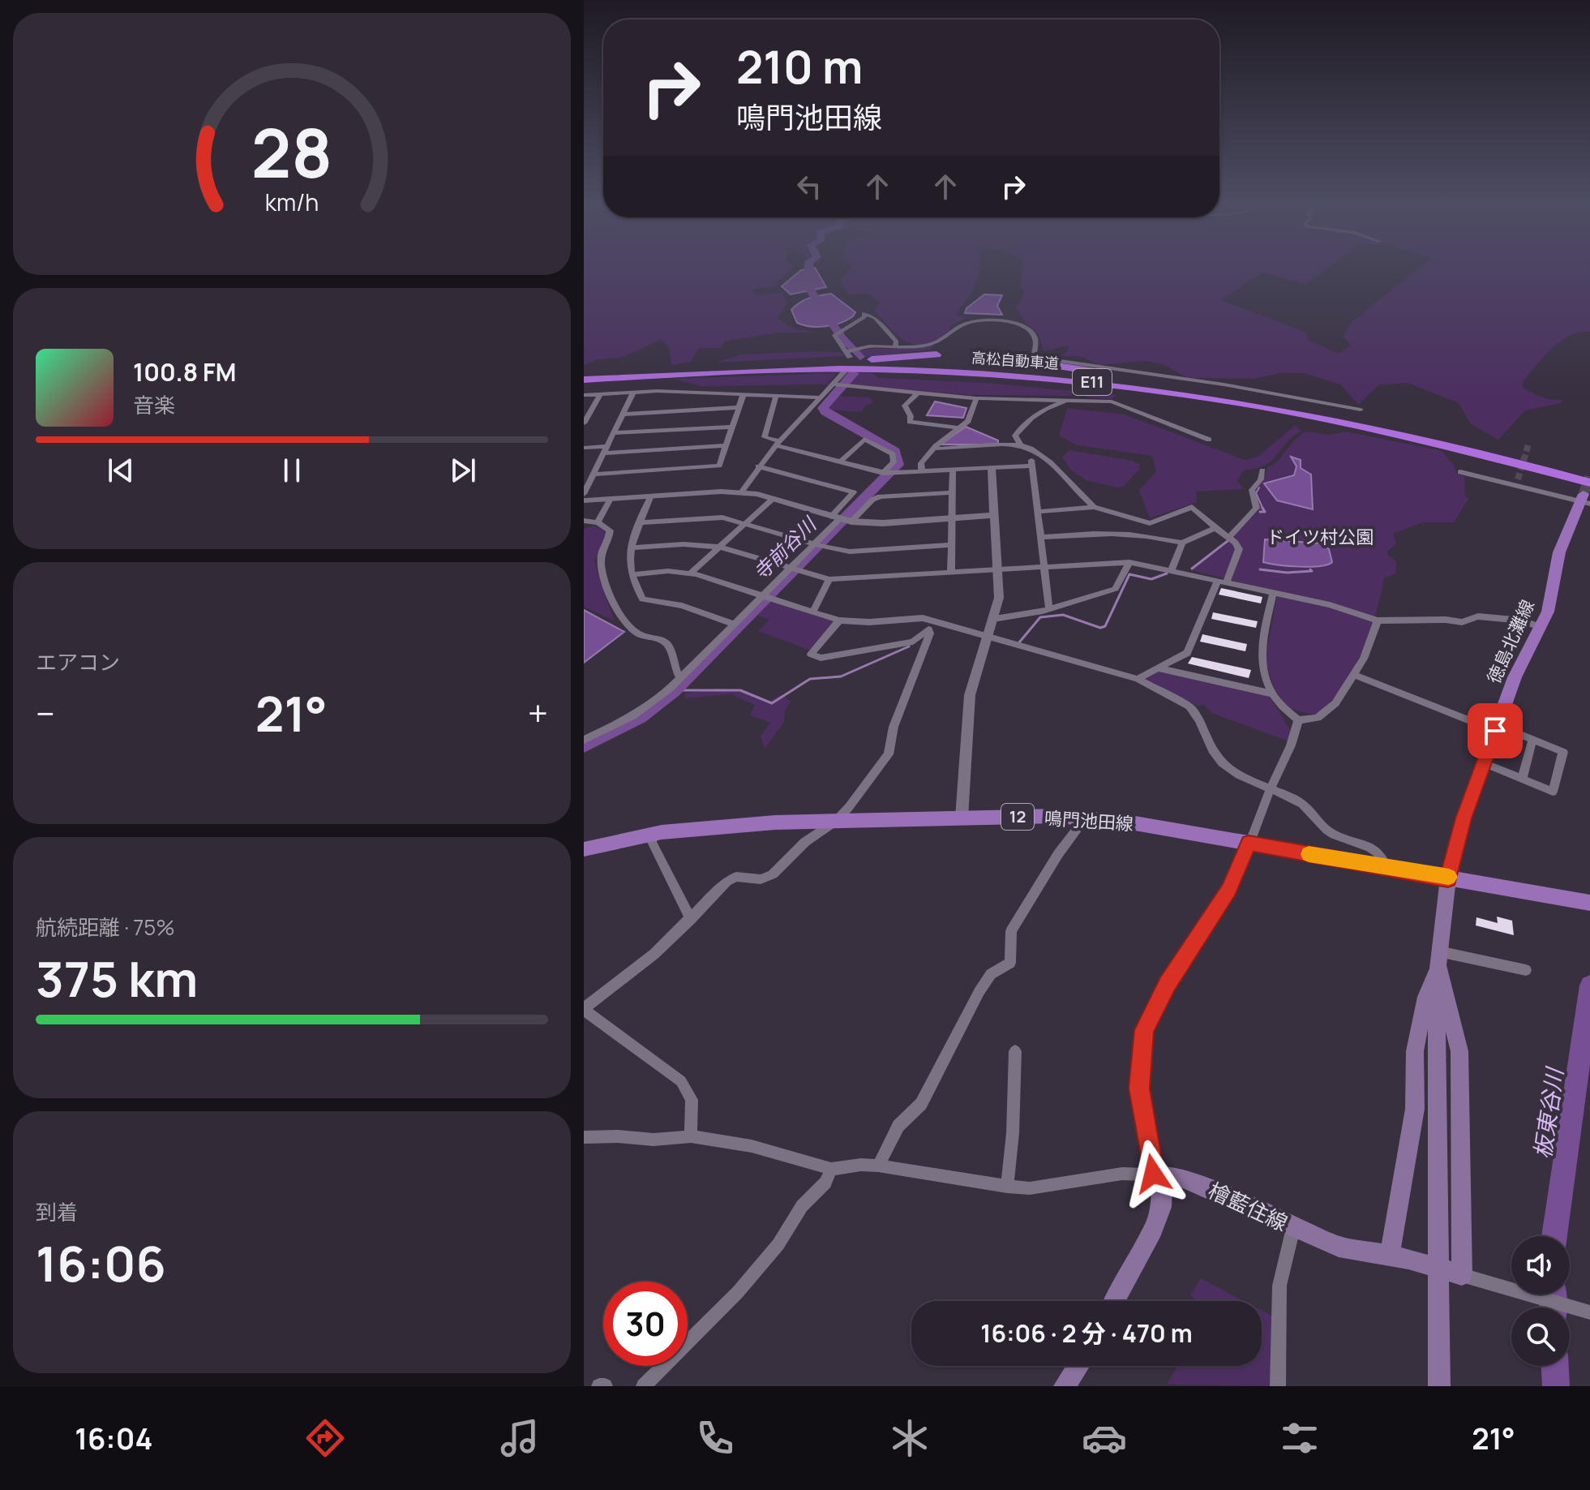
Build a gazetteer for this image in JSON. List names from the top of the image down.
{
  "streets": {
    "highway": ["高松自動車道", "E11"],
    "main road": [
      "徳島北灘線",
      "12",
      "鳴門池田線",
      "檜藍住線"
    ]
  },
  "crossings": [
    ["高松自動車道", "徳島北灘線"],
    ["徳島北灘線", "鳴門池田線"]
  ],
  "water": ["寺前谷川", "板東谷川"],
  "parks": ["ドイツ村公園"],
  "page": {
    "turn": ["210 m", "鳴門池田線"],
    "song": ["100.8 FM", "音楽"],
    "tile": [
      "エアコン",
      ["航続距離 · 75%", "375 km"],
      ["到着", "16:06"]
    ],
    "heat": ["−", "21°", "+"],
    "limit": "30",
    "trip": "16:06 · 2 分 · 470 m",
    "tabs": ["16:04", "21°"],
    "gauge": ["28", "km/h"]
  }
}
